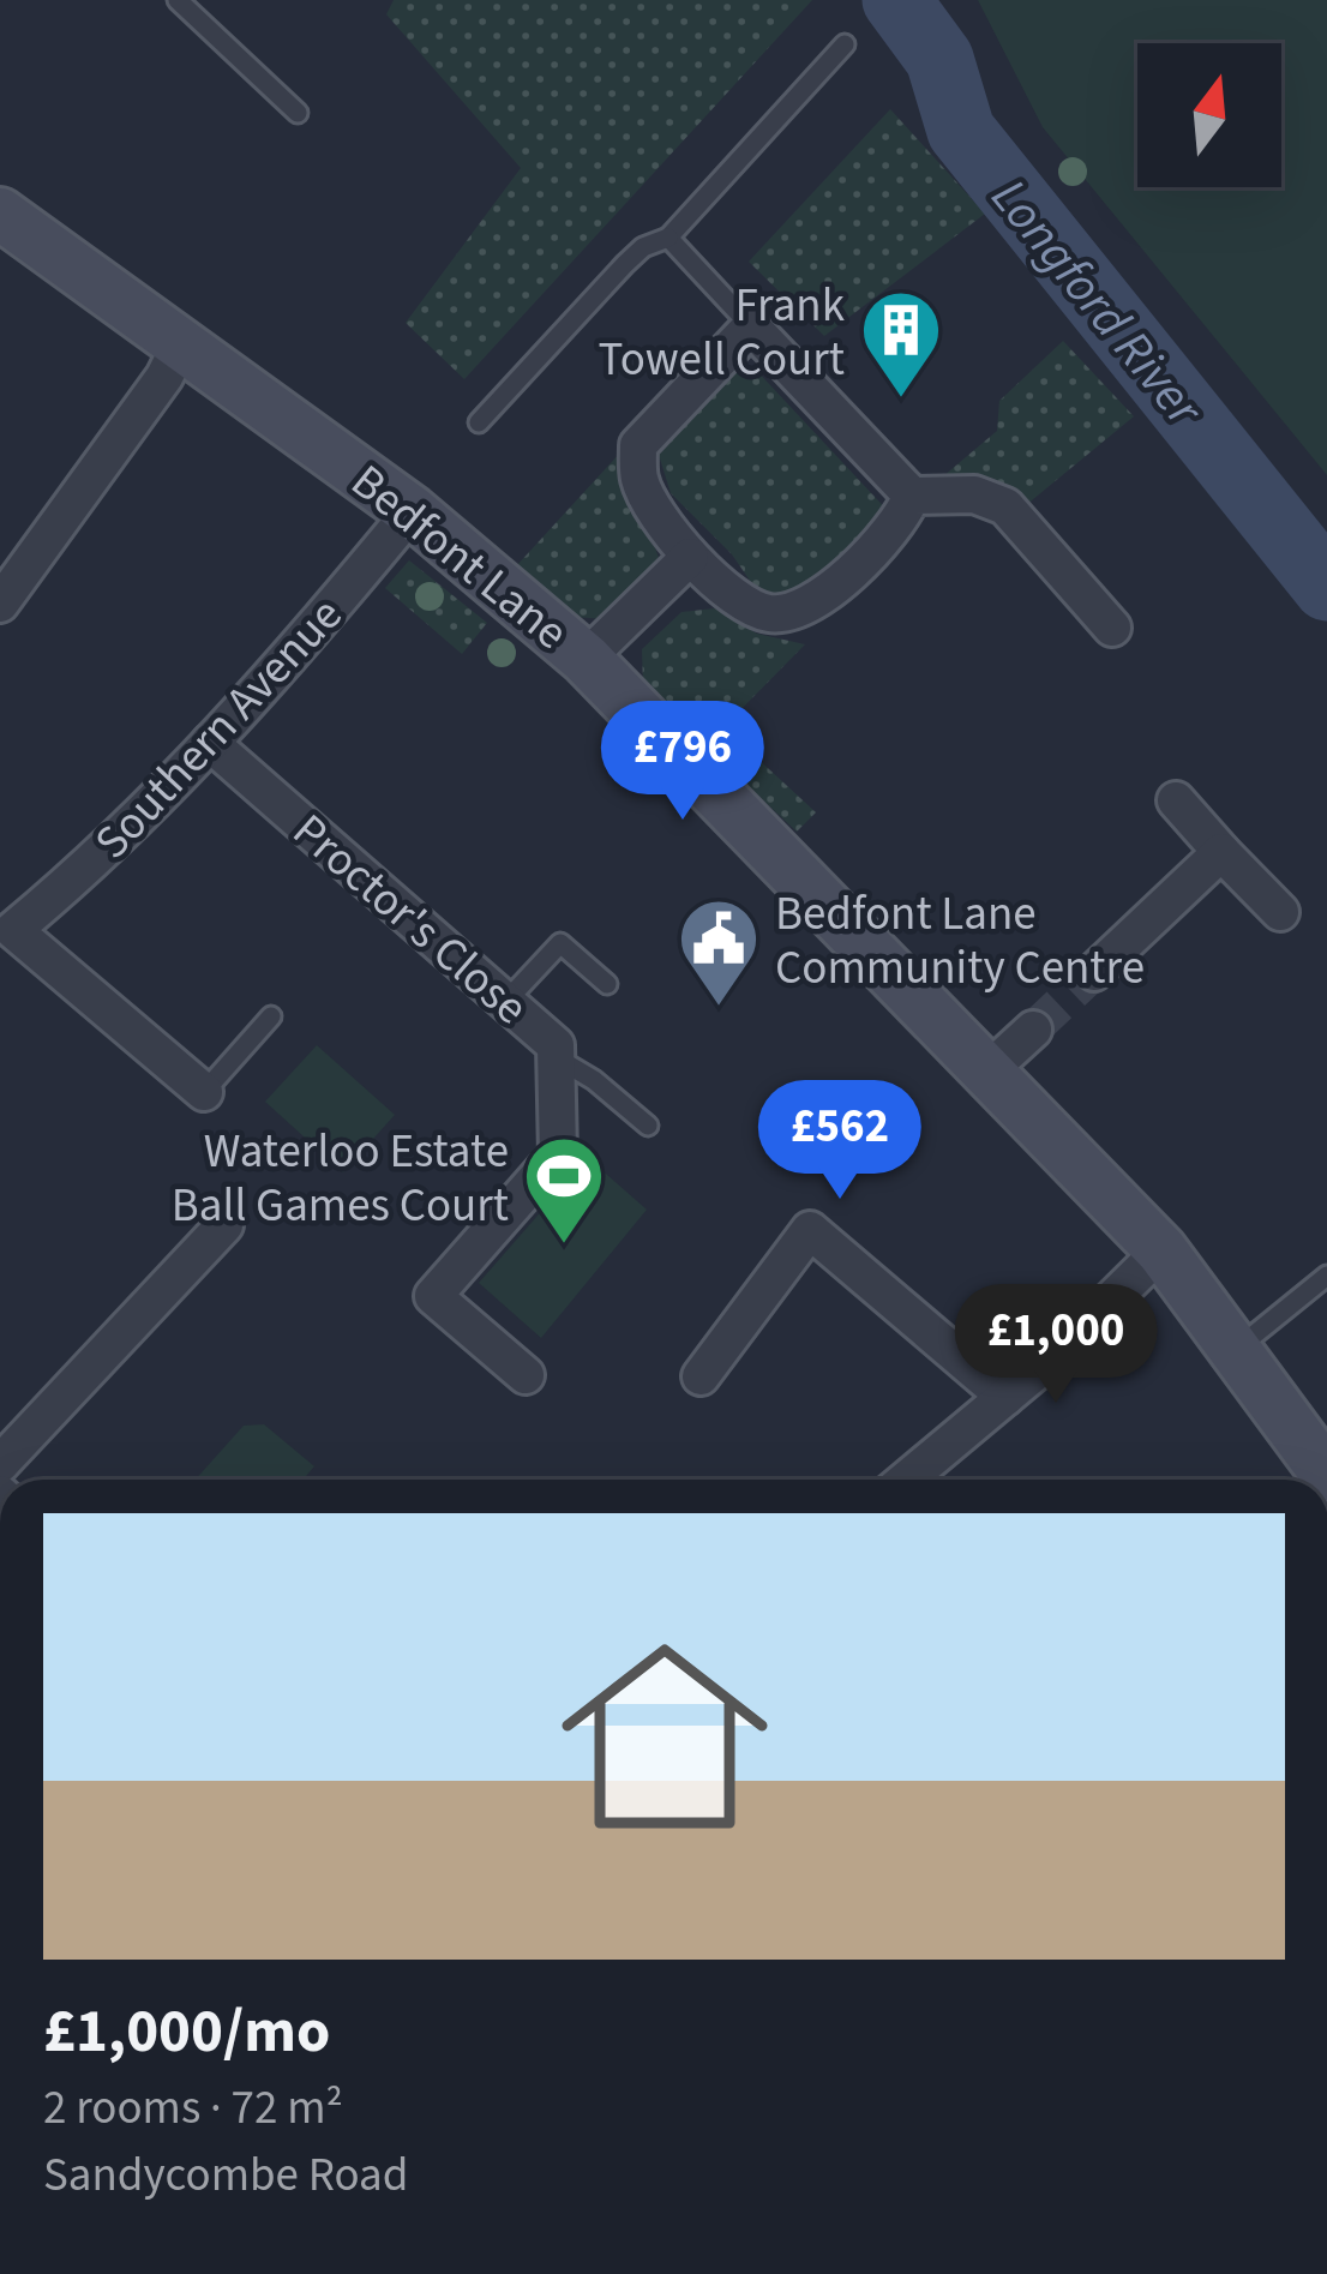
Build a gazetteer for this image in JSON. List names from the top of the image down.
{
  "streets": {
    "main road": ["Bedfont Lane"],
    "street": ["Southern Avenue", "Proctor's Close"]
  },
  "crossings": [
    ["Bedfont Lane", "Southern Avenue"],
    ["Southern Avenue", "Proctor's Close"]
  ],
  "water": ["Longford River"],
  "places": {
    "building": ["Frank Towell Court"],
    "public building": ["Bedfont Lane Community Centre"],
    "sports": ["Waterloo Estate Ball Games Court"]
  },
  "north": "top",
  "page": {
    "price": ["£796", "£562", "£1,000"],
    "list": [
      {
        "name": "£1,000/mo",
        "note": "2 rooms · 72 m² · Sandycombe Road"
      }
    ]
  }
}
